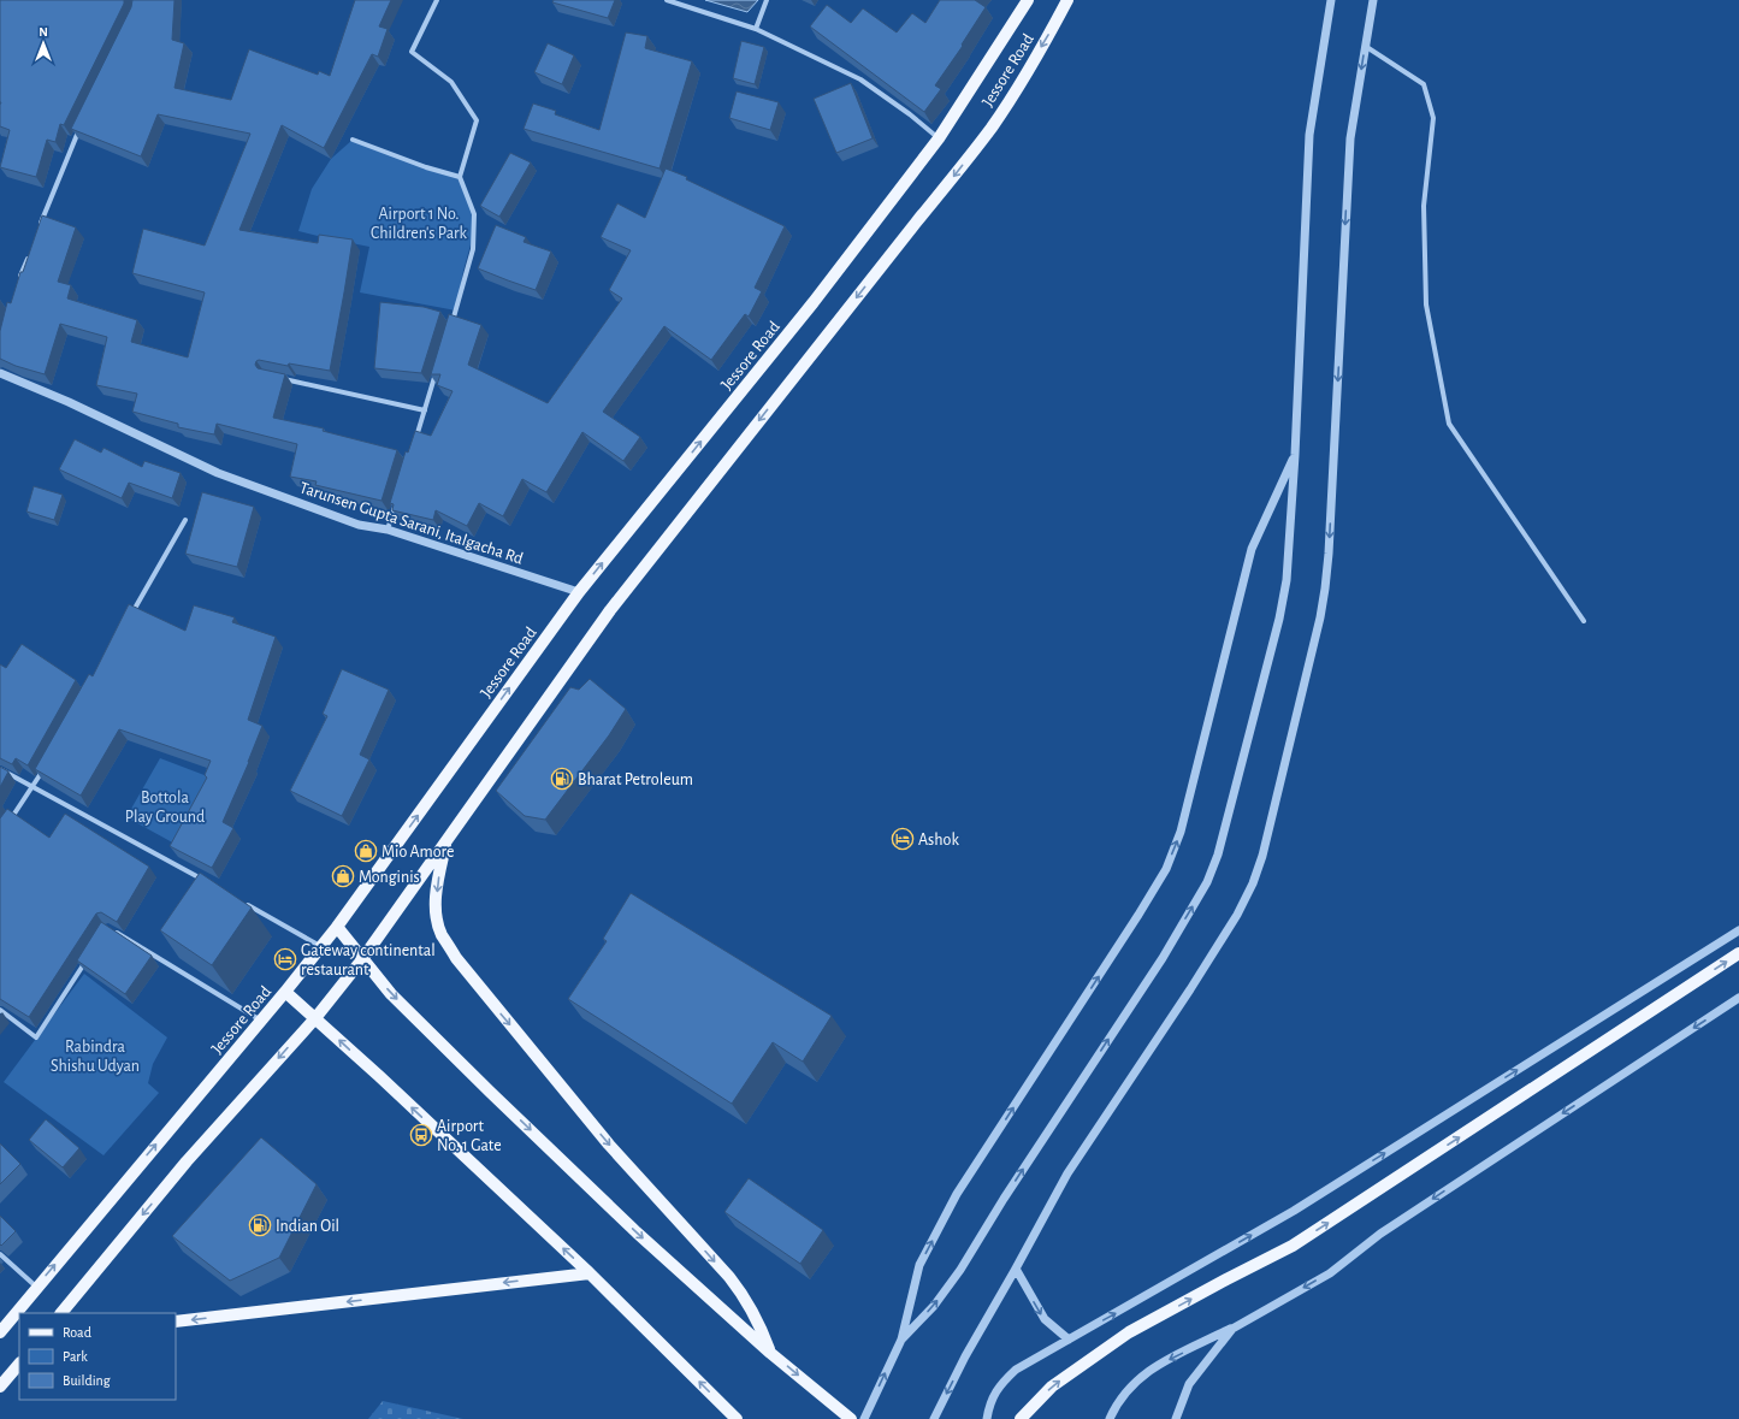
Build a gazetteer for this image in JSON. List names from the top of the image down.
{
  "streets": {
    "main road": ["Jessore Road"],
    "street": ["Tarunsen Gupta Sarani, Italgacha Rd"]
  },
  "crossings": [
    ["Jessore Road", "Tarunsen Gupta Sarani, Italgacha Rd"]
  ],
  "parks": ["Airport 1 No. Children's Park", "Bottola Play Ground", "Rabindra Shishu Udyan"],
  "places": {
    "fuel station": ["Bharat Petroleum", "Indian Oil"],
    "hotel": ["Ashok", "Gateway continental restaurant"],
    "shop": ["Mio Amore", "Monginis"],
    "bus stop": ["Airport No. 1 Gate"]
  },
  "legend": ["Road", "Park", "Building"],
  "north": "top"
}
